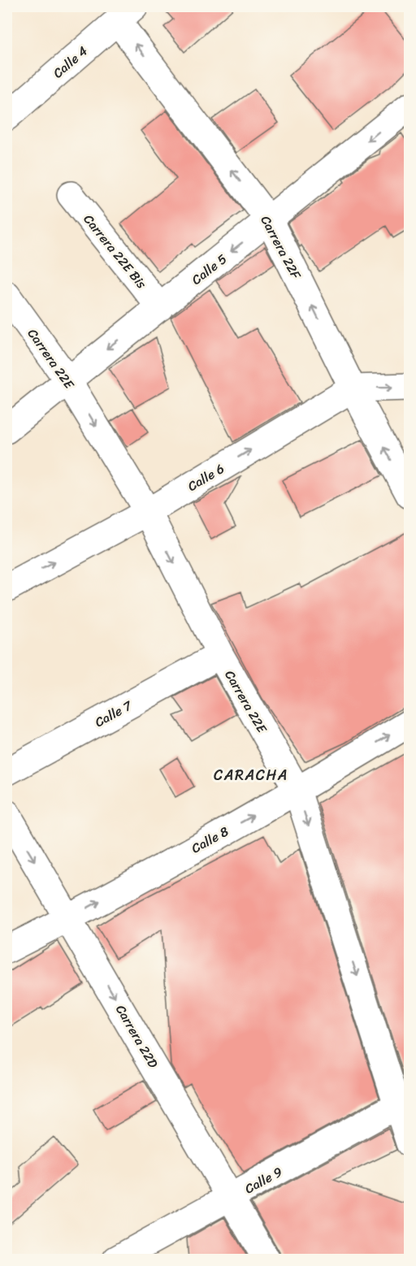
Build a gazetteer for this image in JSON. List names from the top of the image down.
{
  "streets": {
    "street": [
      "Calle 4",
      "Carrera 22F",
      "Carrera 22E Bis",
      "Calle 5",
      "Carrera 22E",
      "Calle 6",
      "Calle 7",
      "Calle 8",
      "Carrera 22D",
      "Calle 9"
    ]
  },
  "crossings": [
    ["Calle 4", "Carrera 22F"],
    ["Carrera 22F", "Calle 5"],
    ["Carrera 22F", "Calle 6"],
    ["Carrera 22E Bis", "Calle 5"],
    ["Calle 5", "Carrera 22E"],
    ["Carrera 22E", "Calle 6"],
    ["Carrera 22E", "Calle 7"],
    ["Carrera 22E", "Calle 8"],
    ["Carrera 22E", "Calle 9"],
    ["Calle 8", "Carrera 22D"],
    ["Carrera 22D", "Calle 9"]
  ],
  "one_way": [
    "Carrera 22F",
    "Calle 5",
    "Carrera 22E",
    "Calle 6",
    "Calle 8",
    "Carrera 22D"
  ],
  "districts": ["CARACHA"]
}
